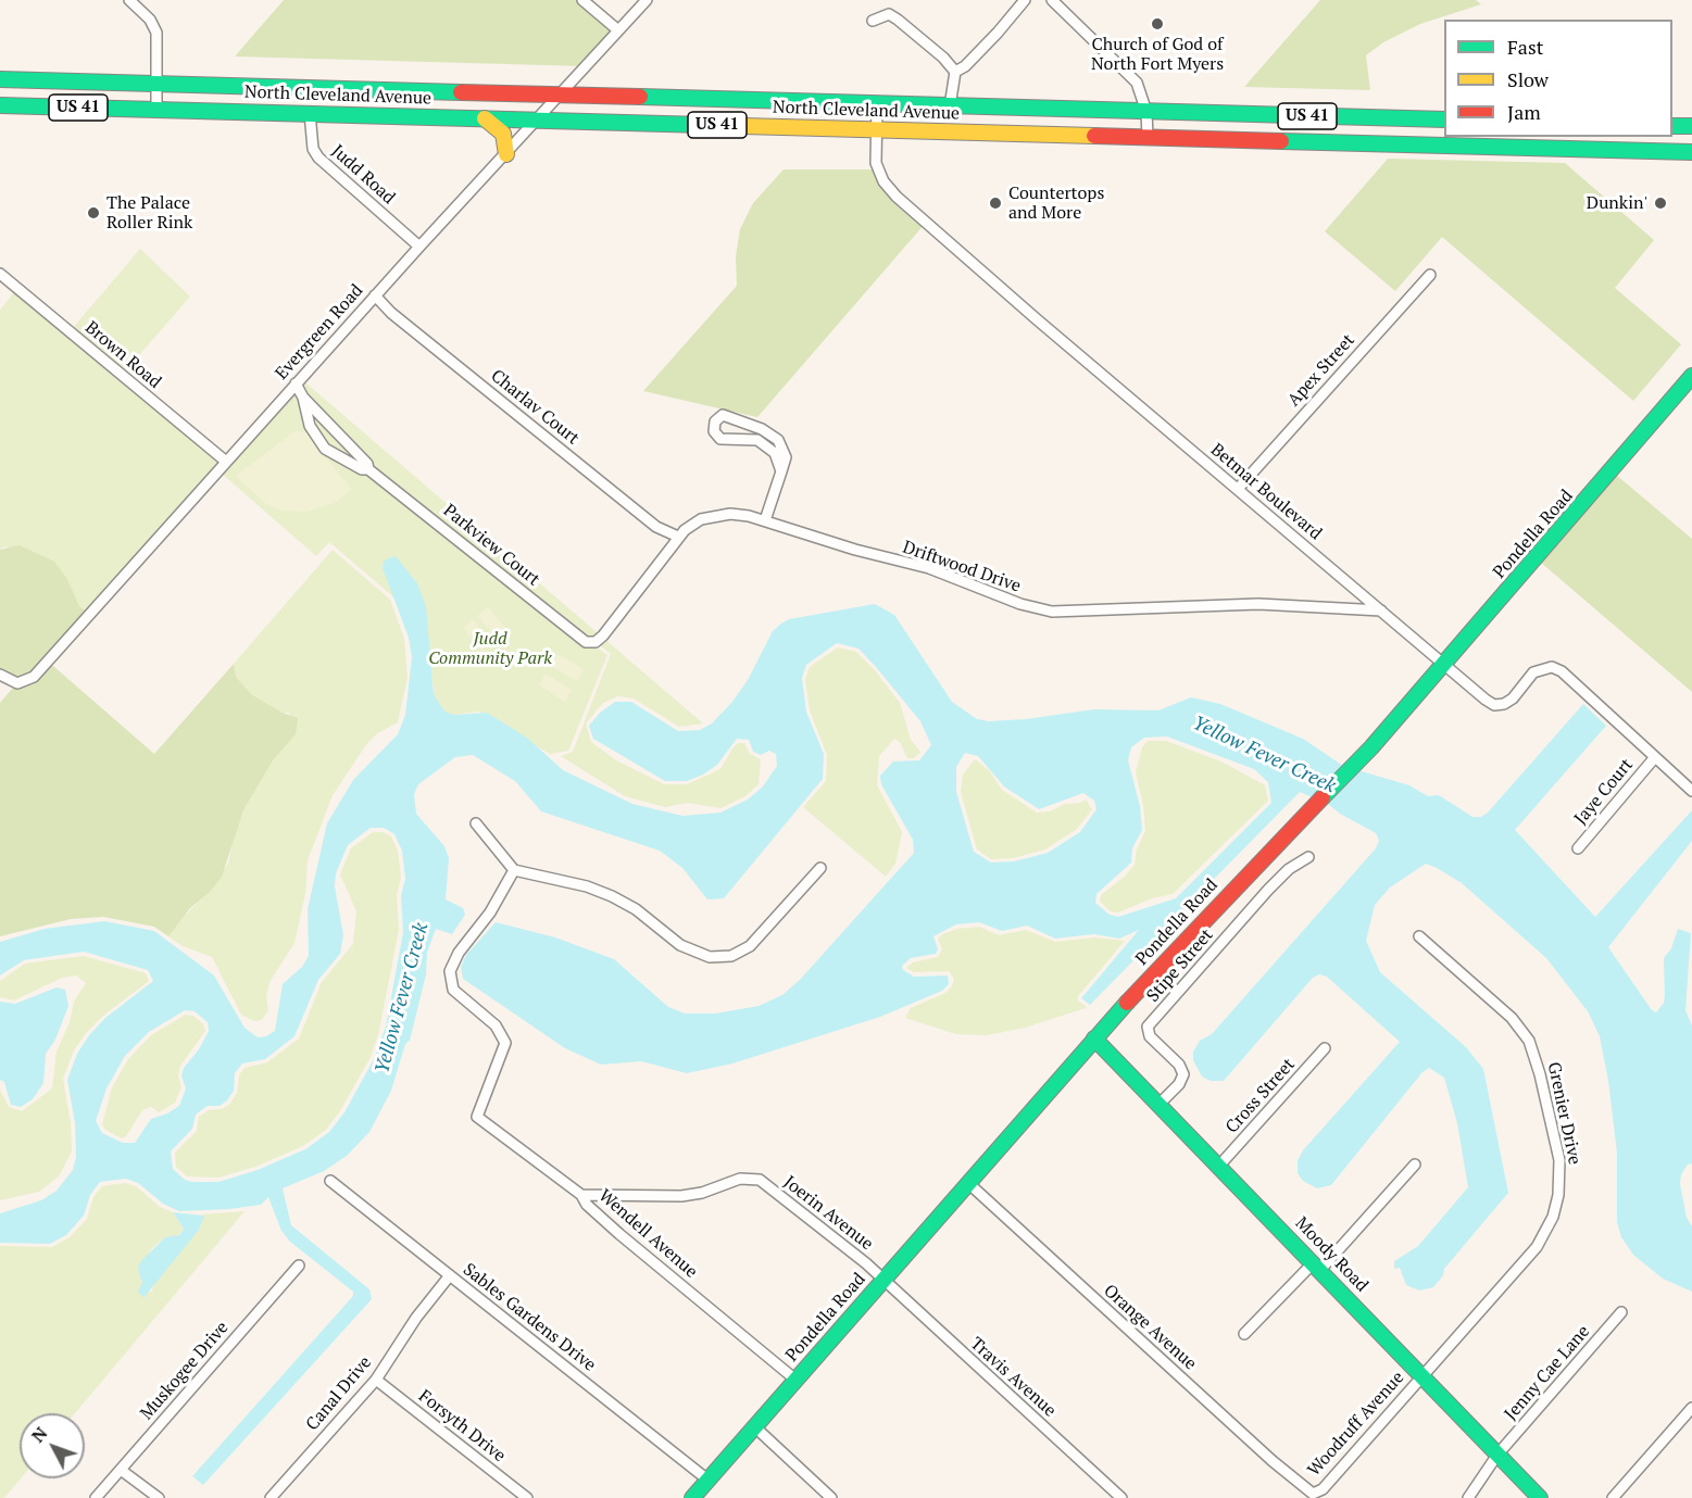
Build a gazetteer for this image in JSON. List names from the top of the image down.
{
  "streets": {
    "main road": [
      "North Cleveland Avenue",
      "US 41",
      "Pondella Road",
      "Moody Road"
    ],
    "street": [
      "Judd Road",
      "Evergreen Road",
      "Brown Road",
      "Apex Street",
      "Charlav Court",
      "Betmar Boulevard",
      "Parkview Court",
      "Driftwood Drive",
      "Jaye Court",
      "Stipe Street",
      "Cross Street",
      "Grenier Drive",
      "Joerin Avenue",
      "Wendell Avenue",
      "Sables Gardens Drive",
      "Orange Avenue",
      "Muskogee Drive",
      "Jenny Cae Lane",
      "Travis Avenue",
      "Canal Drive",
      "Woodruff Avenue",
      "Forsyth Drive"
    ]
  },
  "crossings": [
    ["North Cleveland Avenue", "Judd Road"],
    ["North Cleveland Avenue", "Evergreen Road"],
    ["North Cleveland Avenue", "Betmar Boulevard"],
    ["Judd Road", "Evergreen Road"],
    ["Evergreen Road", "Brown Road"],
    ["Evergreen Road", "Charlav Court"],
    ["Evergreen Road", "Parkview Court"],
    ["Apex Street", "Betmar Boulevard"],
    ["Charlav Court", "Driftwood Drive"],
    ["Betmar Boulevard", "Pondella Road"],
    ["Betmar Boulevard", "Driftwood Drive"],
    ["Betmar Boulevard", "Jaye Court"],
    ["Pondella Road", "Joerin Avenue"],
    ["Pondella Road", "Wendell Avenue"],
    ["Pondella Road", "Moody Road"],
    ["Pondella Road", "Sables Gardens Drive"],
    ["Pondella Road", "Orange Avenue"],
    ["Pondella Road", "Travis Avenue"],
    ["Parkview Court", "Driftwood Drive"],
    ["Stipe Street", "Moody Road"],
    ["Cross Street", "Moody Road"],
    ["Grenier Drive", "Moody Road"],
    ["Grenier Drive", "Woodruff Avenue"],
    ["Joerin Avenue", "Wendell Avenue"],
    ["Joerin Avenue", "Travis Avenue"],
    ["Moody Road", "Jenny Cae Lane"],
    ["Moody Road", "Woodruff Avenue"],
    ["Sables Gardens Drive", "Canal Drive"],
    ["Orange Avenue", "Woodruff Avenue"],
    ["Canal Drive", "Forsyth Drive"]
  ],
  "water": ["Yellow Fever Creek"],
  "parks": ["Judd Community Park"],
  "places": [
    "Church of God of North Fort Myers",
    "Countertops and More",
    "Dunkin'",
    "The Palace Roller Rink"
  ],
  "legend": ["Fast", "Slow", "Jam"],
  "north": "top left"
}
